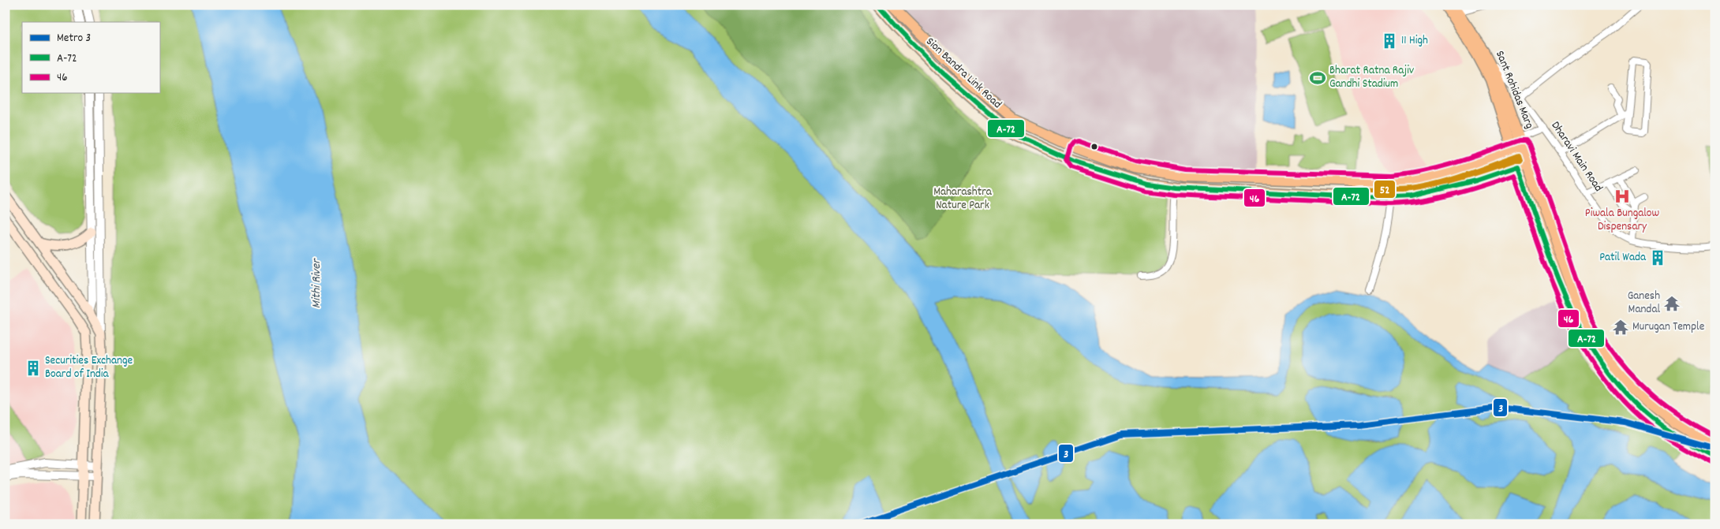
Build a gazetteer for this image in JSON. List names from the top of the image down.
{
  "streets": {
    "main road": ["Sion Bandra Link Road", "Sant Rohidas Marg"],
    "street": ["Dharavi Main Road"]
  },
  "crossings": [
    ["Sant Rohidas Marg", "Dharavi Main Road"]
  ],
  "water": ["Mithi River"],
  "parks": ["Maharashtra Nature Park"],
  "places": {
    "building": ["11 High", "Patil Wada", "Securities Exchange Board of India"],
    "sports": ["Bharat Ratna Rajiv Gandhi Stadium"],
    "hospital": ["Piwala Bungalow Dispensary"],
    "temple": ["Ganesh Mandal", "Murugan Temple"]
  },
  "lines": [
    "transit line A-72",
    "transit line 46",
    "transit line 52",
    "metro line 3"
  ],
  "legend": ["Metro 3", "A-72", "46"]
}
